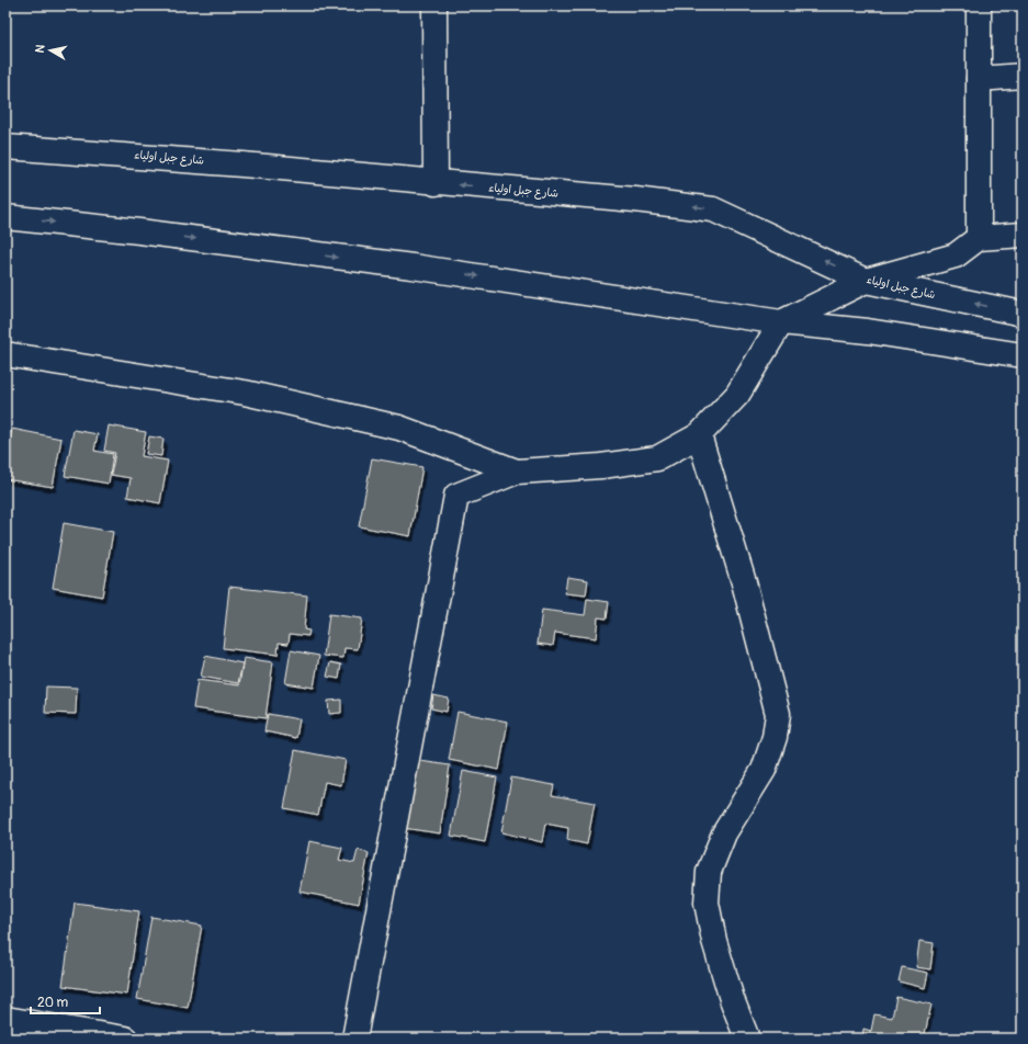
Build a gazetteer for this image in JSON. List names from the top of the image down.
{
  "streets": {
    "main road": ["شارع جبل اولياء"]
  },
  "scale_bar": "20 m",
  "north": "left"
}
